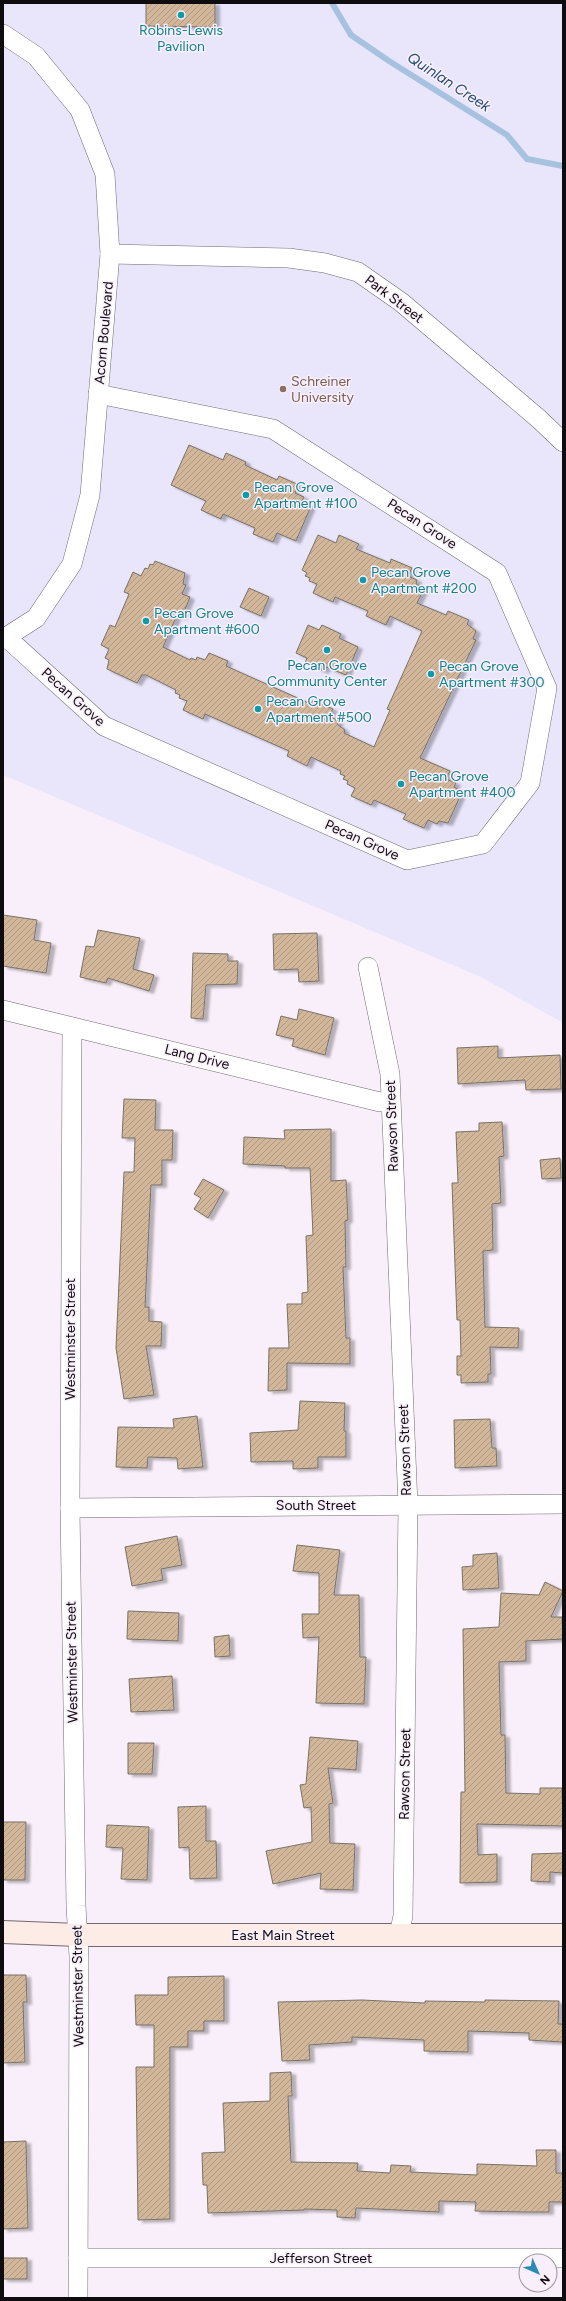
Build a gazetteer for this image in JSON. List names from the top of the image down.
{
  "streets": {
    "street": [
      "Park Street",
      "Acorn Boulevard",
      "Pecan Grove",
      "Lang Drive",
      "Rawson Street",
      "Westminster Street",
      "South Street",
      "East Main Street",
      "Jefferson Street"
    ]
  },
  "crossings": [
    ["Park Street", "Acorn Boulevard"],
    ["Acorn Boulevard", "Pecan Grove"],
    ["Lang Drive", "Rawson Street"],
    ["Lang Drive", "Westminster Street"],
    ["Rawson Street", "South Street"],
    ["Rawson Street", "East Main Street"],
    ["Westminster Street", "South Street"],
    ["Westminster Street", "East Main Street"],
    ["Westminster Street", "Jefferson Street"]
  ],
  "water": ["Quinlan Creek"],
  "places": [
    "Robins-Lewis Pavilion",
    "Schreiner University",
    "Pecan Grove Apartment #100",
    "Pecan Grove Apartment #200",
    "Pecan Grove Apartment #600",
    "Pecan Grove Community Center",
    "Pecan Grove Apartment #300",
    "Pecan Grove Apartment #500",
    "Pecan Grove Apartment #400"
  ],
  "north": "bottom right"
}
